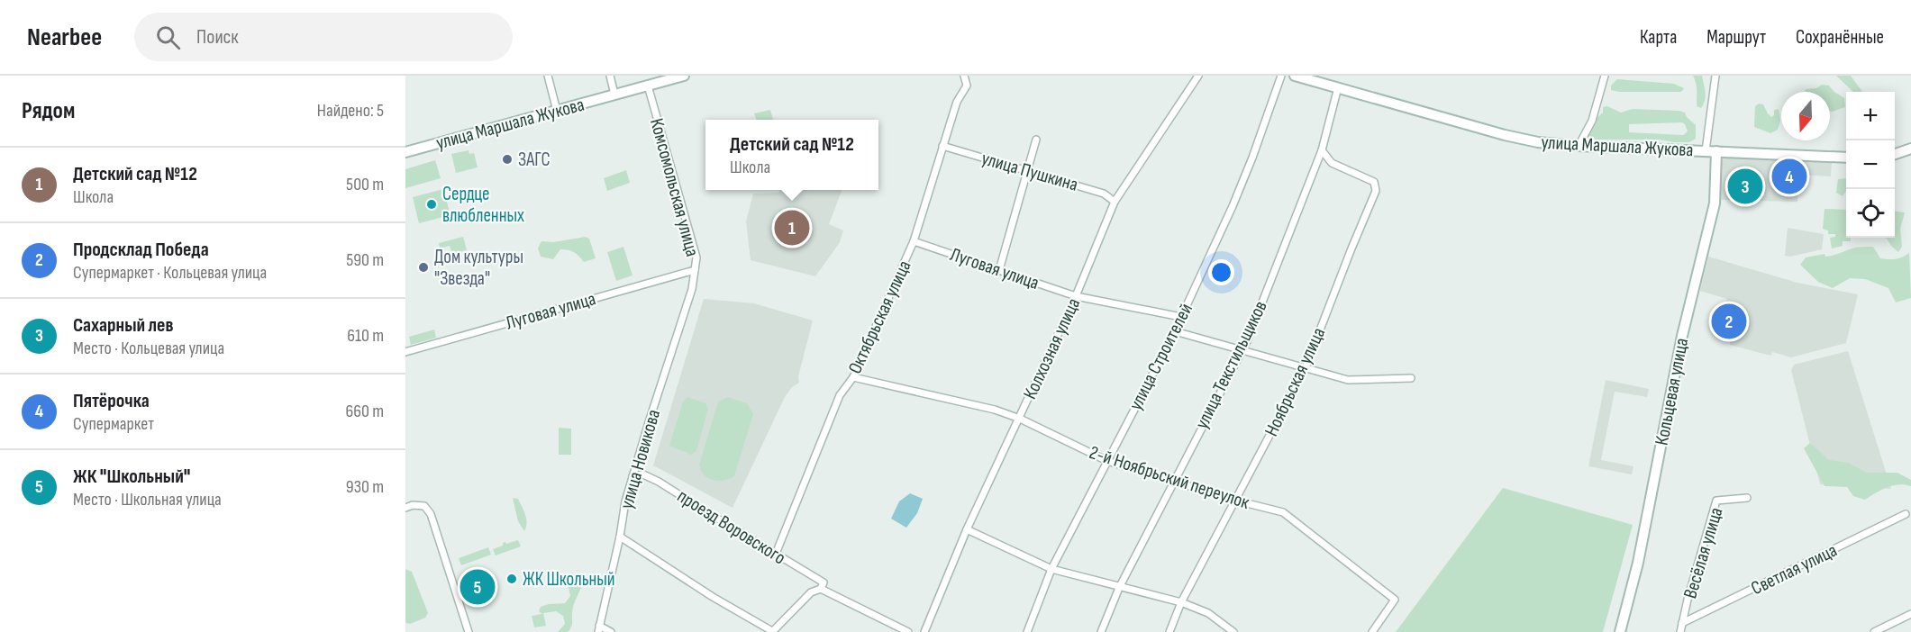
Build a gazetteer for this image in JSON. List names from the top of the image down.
{
  "streets": {
    "main road": ["улица Маршала Жукова", "Кольцевая улица"],
    "street": [
      "улица Пушкина",
      "Комсомольская улица",
      "Луговая улица",
      "Октябрьская улица",
      "Колхозная улица",
      "улица Строителей",
      "улица Текстильщиков",
      "Ноябрьская улица",
      "улица Новикова",
      "2-й Ноябрьский переулок",
      "проезд Воровского",
      "Весёлая улица",
      "Светлая улица"
    ]
  },
  "crossings": [
    ["улица Маршала Жукова", "Комсомольская улица"],
    ["улица Маршала Жукова", "улица Текстильщиков"],
    ["улица Маршала Жукова", "Кольцевая улица"],
    ["улица Пушкина", "Октябрьская улица"],
    ["улица Пушкина", "Колхозная улица"],
    ["Комсомольская улица", "Луговая улица"],
    ["Комсомольская улица", "улица Новикова"],
    ["Луговая улица", "Октябрьская улица"],
    ["Луговая улица", "Колхозная улица"],
    ["Луговая улица", "улица Строителей"],
    ["Октябрьская улица", "2-й Ноябрьский переулок"],
    ["Октябрьская улица", "проезд Воровского"],
    ["Колхозная улица", "2-й Ноябрьский переулок"],
    ["улица Строителей", "2-й Ноябрьский переулок"],
    ["улица Текстильщиков", "Ноябрьская улица"],
    ["улица Текстильщиков", "2-й Ноябрьский переулок"],
    ["Ноябрьская улица", "2-й Ноябрьский переулок"],
    ["улица Новикова", "проезд Воровского"],
    ["Весёлая улица", "Светлая улица"]
  ],
  "places": [
    "ЗАГС",
    "Сердце влюбленных",
    "Дом культуры \"Звезда\"",
    "ЖК Школьный"
  ],
  "north": "bottom",
  "page": {
    "header": "Nearbee",
    "search": "Поиск",
    "nav": ["Карта", "Маршрут", "Сохранённые"],
    "heading": ["Рядом", "Найдено: 5"],
    "map_buttons": ["+", "−"],
    "popup": ["Детский сад №12", "Школа"],
    "list": [
      {
        "mark": "1",
        "name": "Детский сад №12",
        "note": "Школа",
        "value": "500 m"
      },
      {
        "mark": "2",
        "name": "Продсклад Победа",
        "note": "Супермаркет · Кольцевая улица",
        "value": "590 m"
      },
      {
        "mark": "3",
        "name": "Сахарный лев",
        "note": "Место · Кольцевая улица",
        "value": "610 m"
      },
      {
        "mark": "4",
        "name": "Пятёрочка",
        "note": "Супермаркет",
        "value": "660 m"
      },
      {
        "mark": "5",
        "name": "ЖК \"Школьный\"",
        "note": "Место · Школьная улица",
        "value": "930 m"
      }
    ],
    "pins": [
      "4",
      "3",
      "1",
      "2",
      "5"
    ]
  }
}
